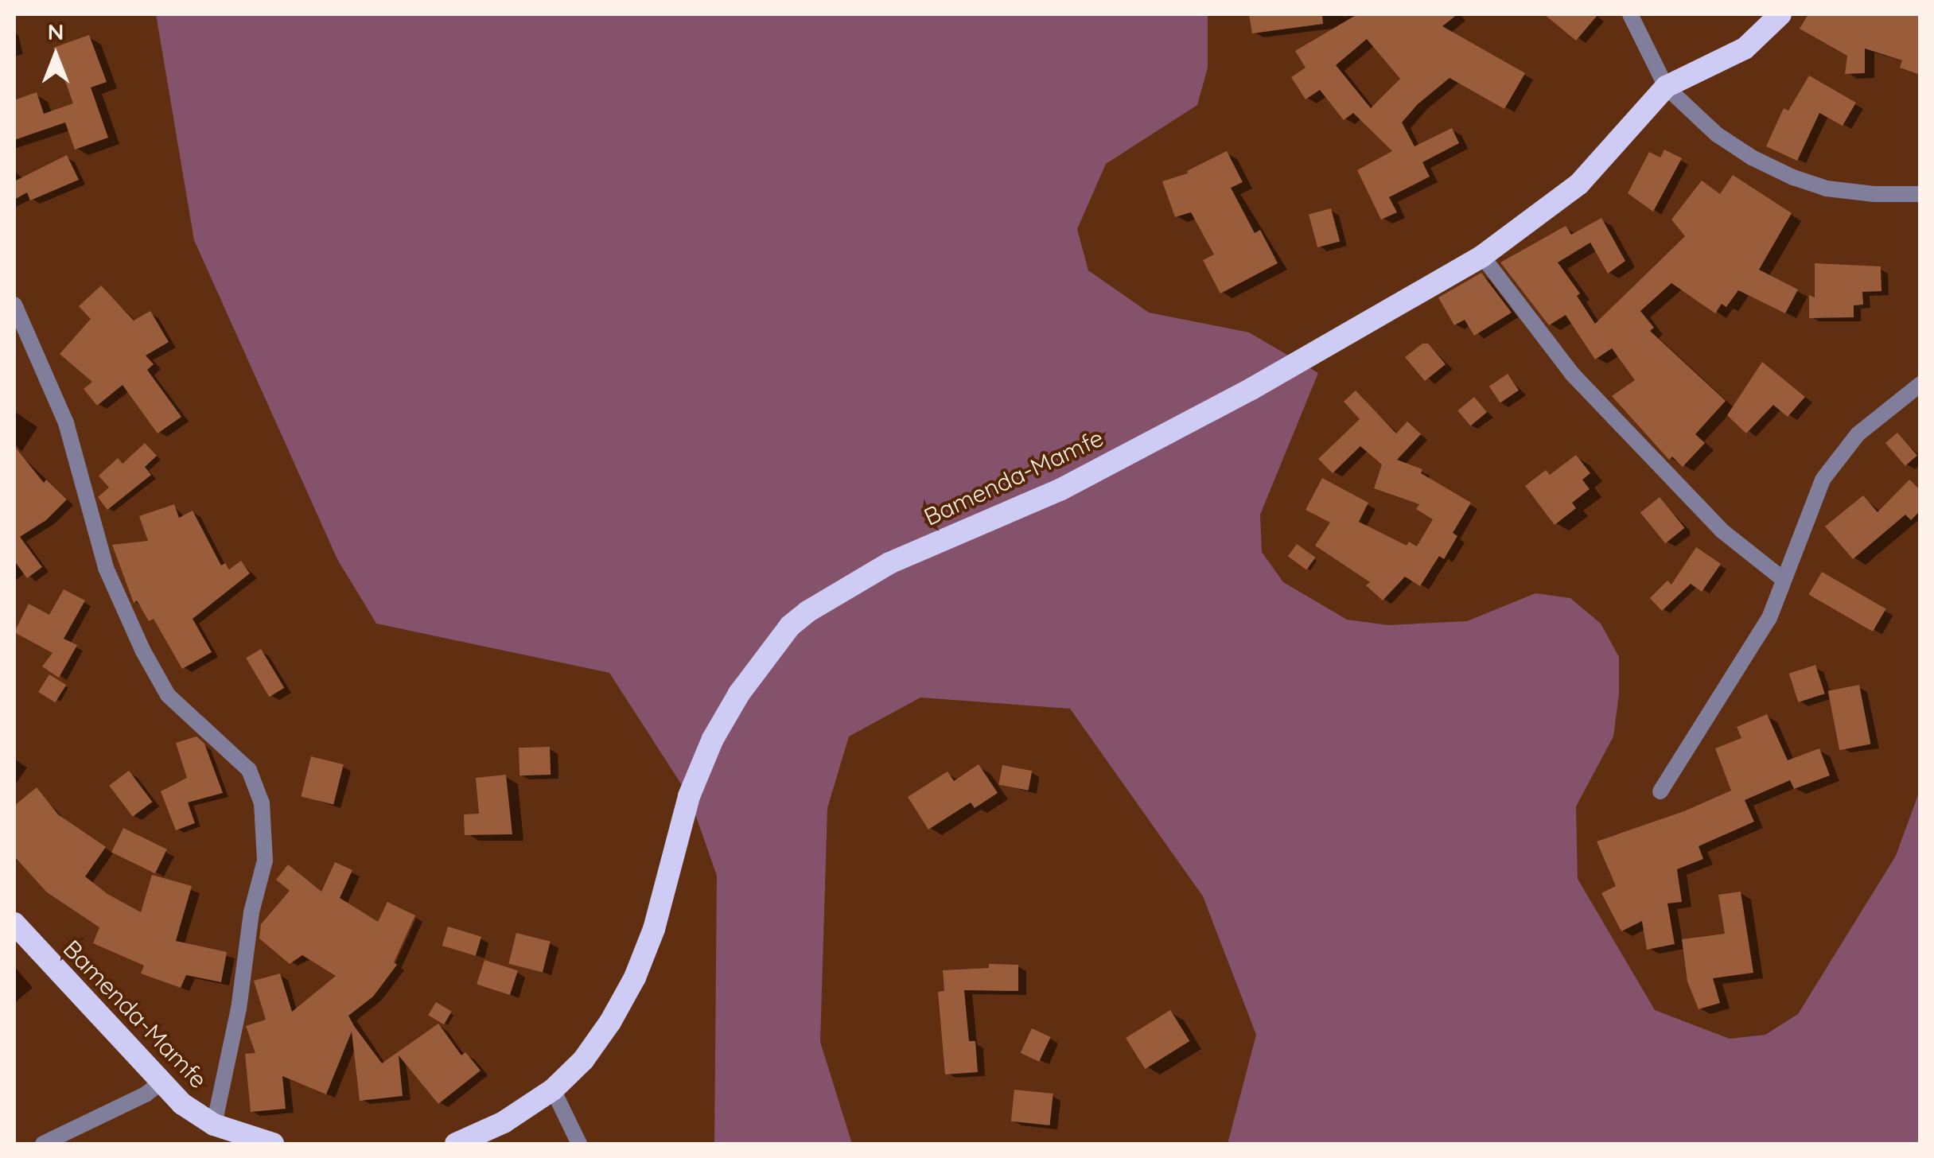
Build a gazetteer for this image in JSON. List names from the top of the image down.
{
  "streets": {
    "highway": ["Bamenda-Mamfe"]
  },
  "north": "top"
}
